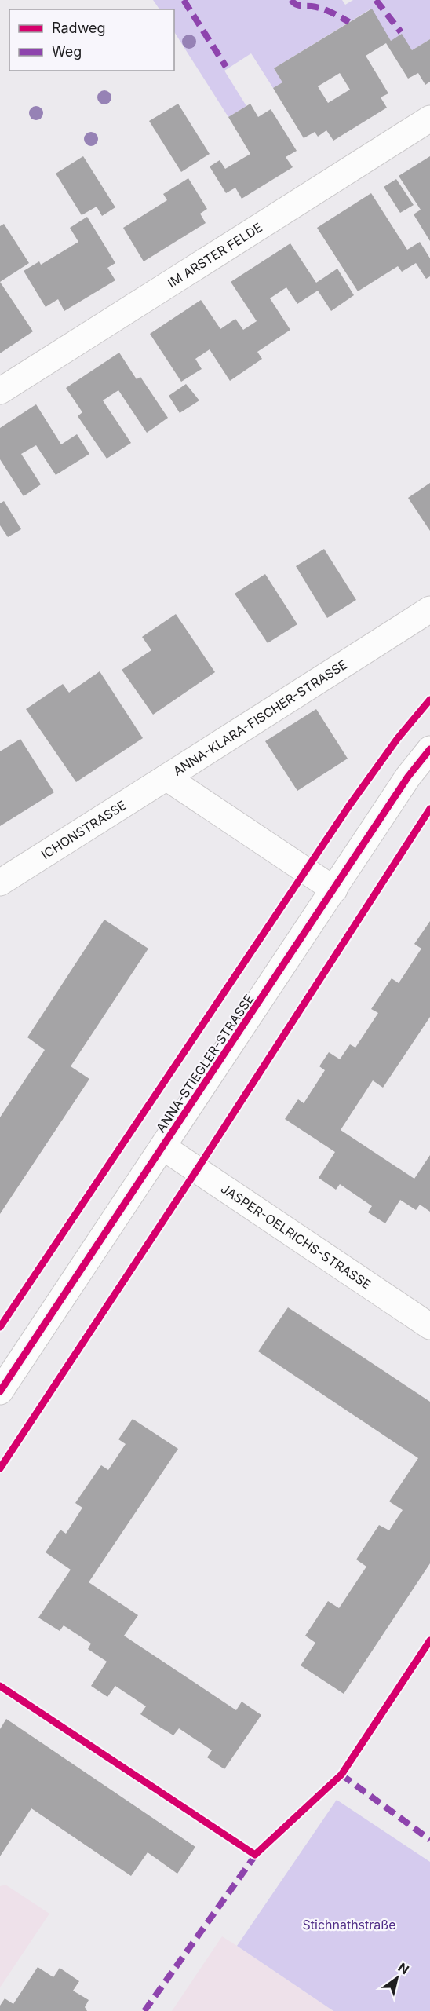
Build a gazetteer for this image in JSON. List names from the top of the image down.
{
  "streets": {
    "street": [
      "IM ARSTER FELDE",
      "ANNA-KLARA-FISCHER-STRASSE",
      "ICHONSTRASSE",
      "ANNA-STIEGLER-STRASSE",
      "JASPER-OELRICHS-STRASSE"
    ]
  },
  "crossings": [
    ["ANNA-KLARA-FISCHER-STRASSE", "ICHONSTRASSE"],
    ["ANNA-KLARA-FISCHER-STRASSE", "ANNA-STIEGLER-STRASSE"],
    ["ANNA-STIEGLER-STRASSE", "JASPER-OELRICHS-STRASSE"]
  ],
  "parks": ["Stichnathstraße"],
  "legend": ["Radweg", "Weg"],
  "north": "top right"
}
